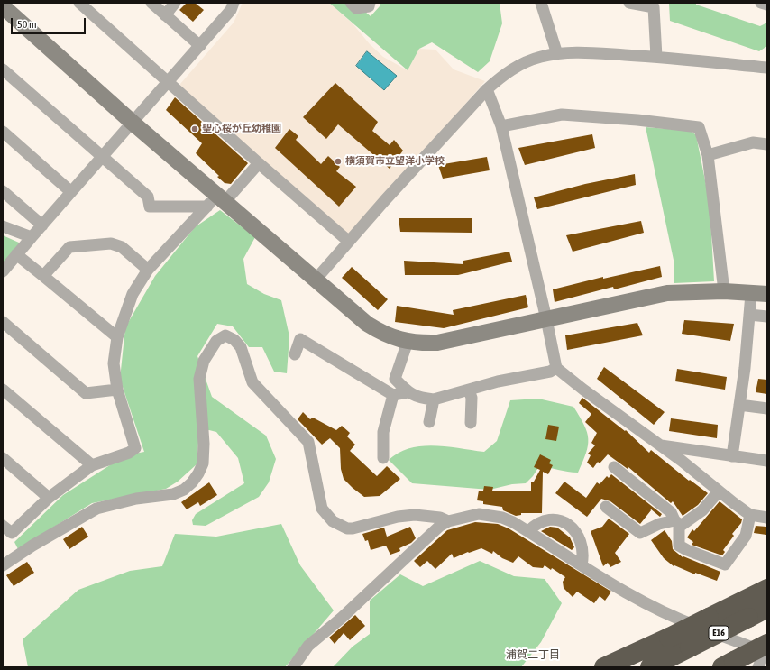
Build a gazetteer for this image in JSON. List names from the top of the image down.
{
  "streets": {
    "highway": ["E16"]
  },
  "districts": ["浦賀二丁目"],
  "places": ["聖心桜が丘幼稚園", "横須賀市立望洋小学校"],
  "scale_bar": "50 m"
}
